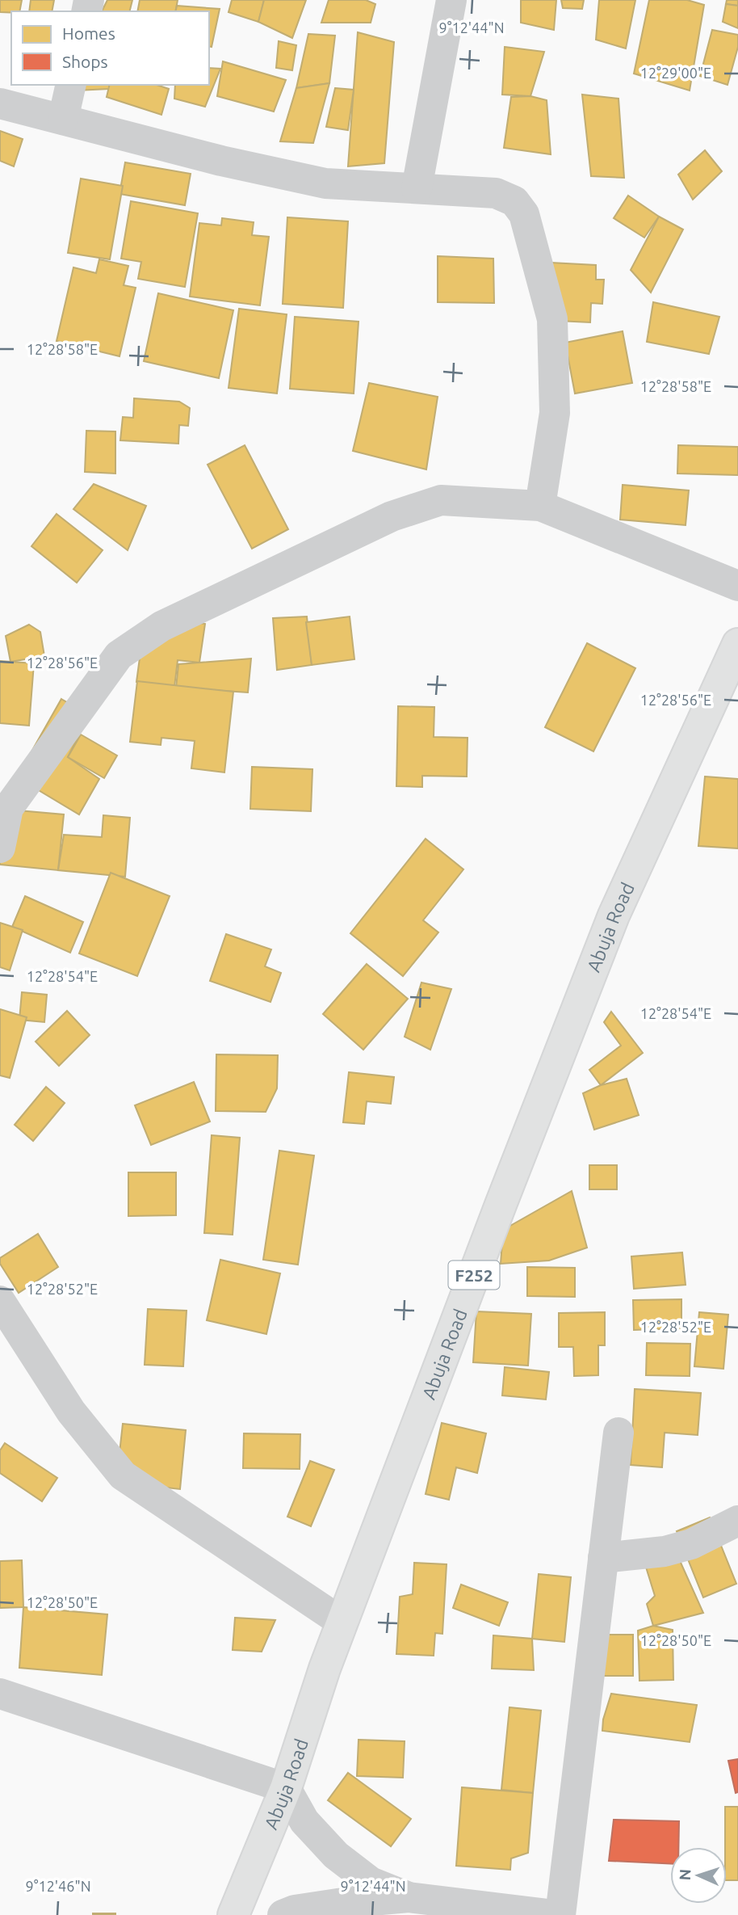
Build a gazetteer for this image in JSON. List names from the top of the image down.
{
  "streets": {
    "main road": ["Abuja Road", "F252"]
  },
  "legend": ["Homes", "Shops"],
  "north": "left",
  "coordinates": [
    "9°12'44\"N",
    "12°29'00\"E",
    "12°28'58\"E",
    "12°28'56\"E",
    "12°28'54\"E",
    "12°28'52\"E",
    "12°28'50\"E",
    "9°12'46\"N"
  ]
}
